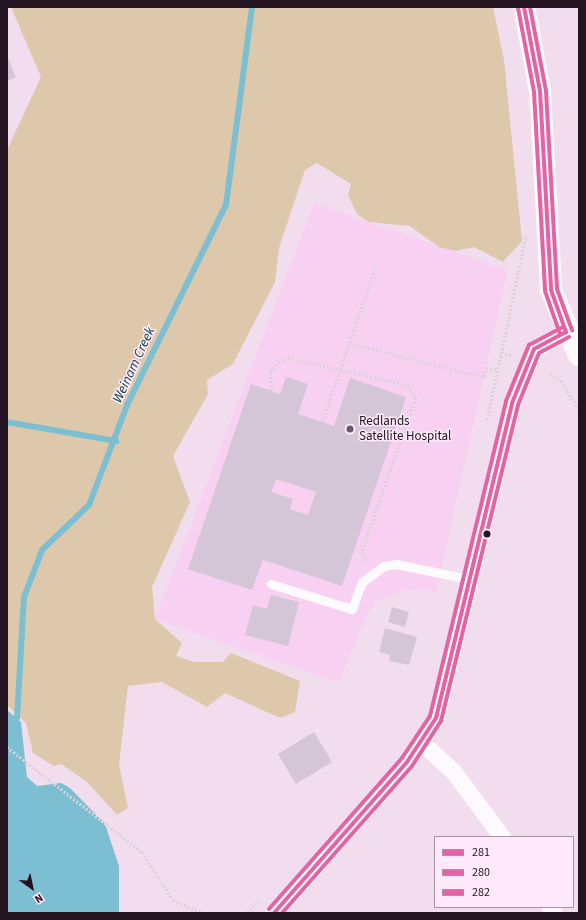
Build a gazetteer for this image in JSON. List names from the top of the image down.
{
  "water": ["Weinam Creek"],
  "places": ["Redlands Satellite Hospital"],
  "lines": ["transit line 281", "transit line 282", "transit line 280"],
  "legend": ["281", "280", "282"],
  "north": "bottom right"
}
